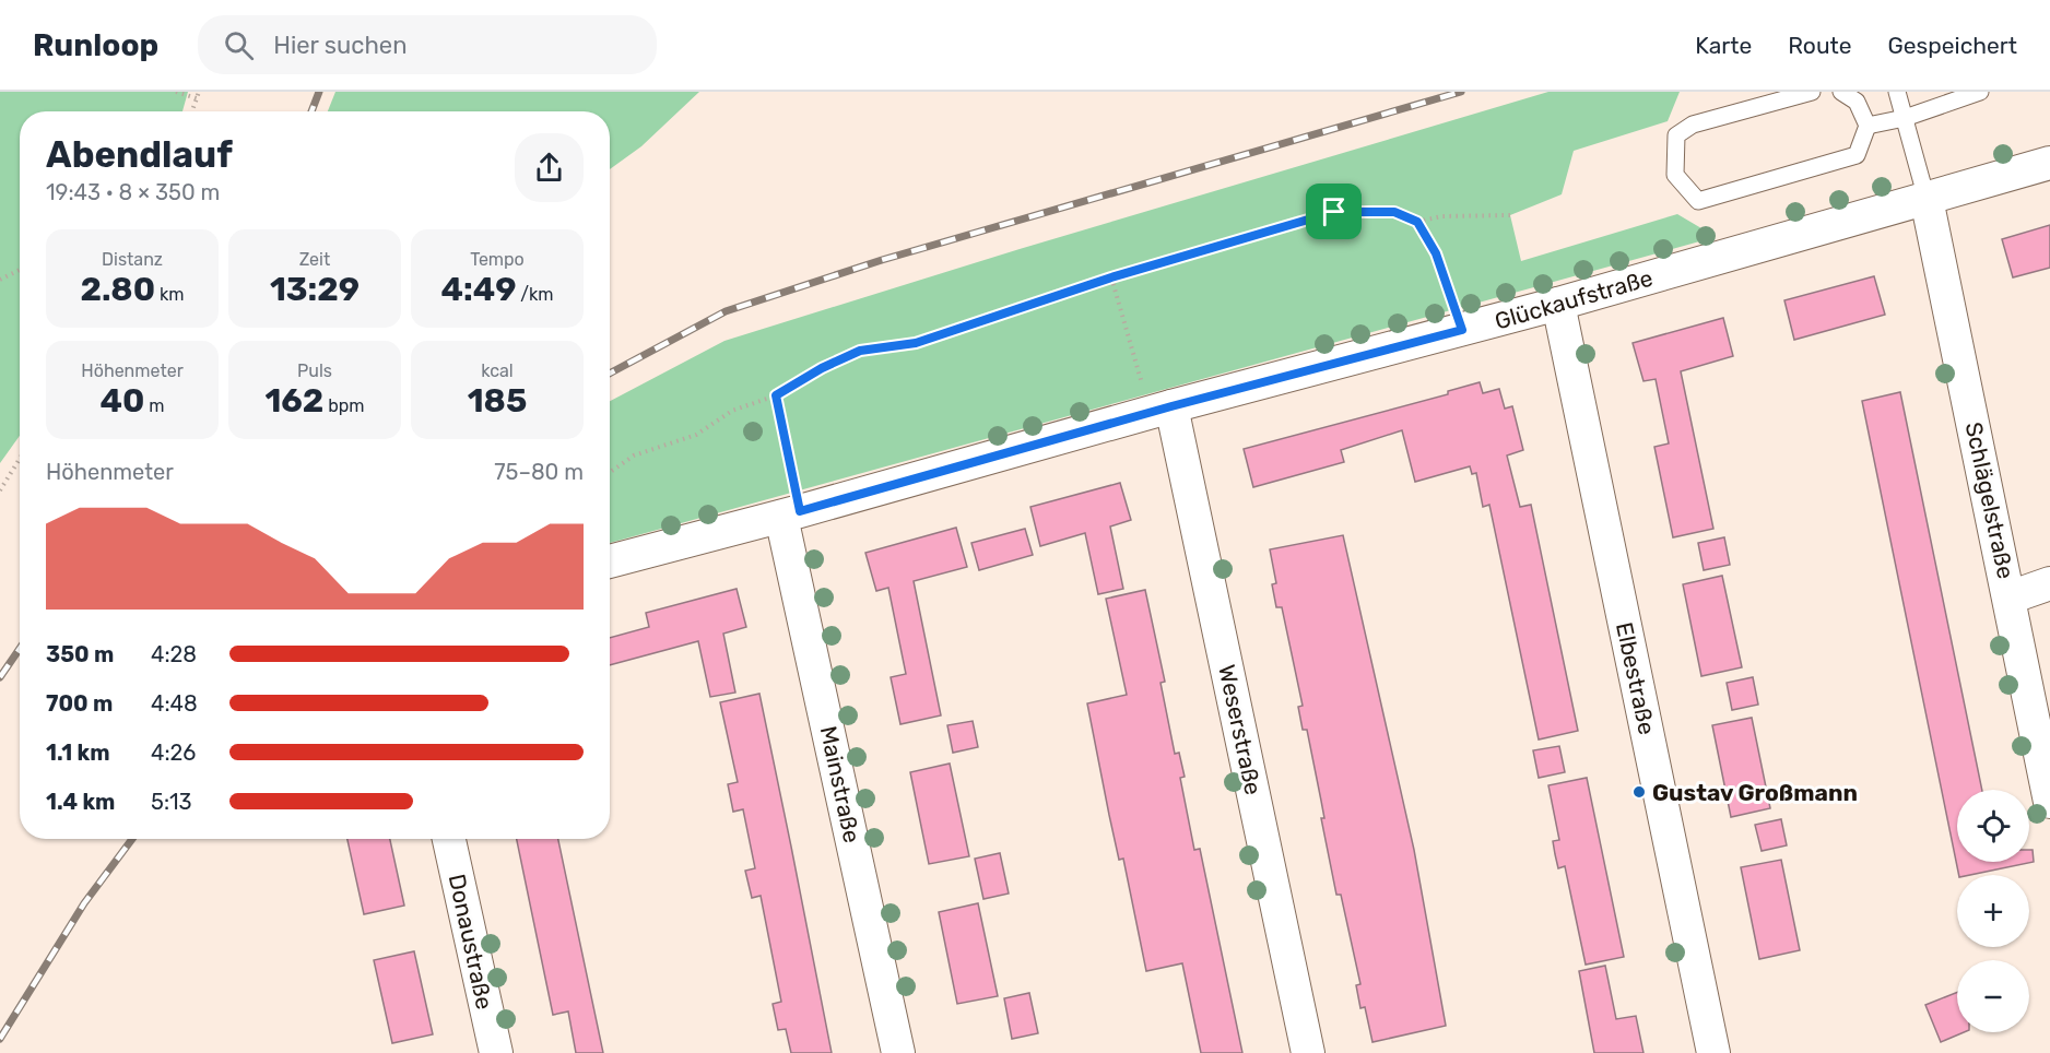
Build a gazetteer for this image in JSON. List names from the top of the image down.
{
  "streets": {
    "street": [
      "Glückaufstraße",
      "Schlägelstraße",
      "Elbestraße",
      "Weserstraße",
      "Mainstraße",
      "Donaustraße"
    ]
  },
  "crossings": [
    ["Glückaufstraße", "Schlägelstraße"],
    ["Glückaufstraße", "Elbestraße"],
    ["Glückaufstraße", "Weserstraße"],
    ["Glückaufstraße", "Mainstraße"]
  ],
  "places": ["Gustav Großmann"],
  "page": {
    "header": "Runloop",
    "search": "Hier suchen",
    "nav": ["Karte", "Route", "Gespeichert"],
    "heading": ["Abendlauf", "19:43 · 8 × 350 m"],
    "stats": [
      ["Distanz", "2.80 km"],
      ["Zeit", "13:29"],
      ["Tempo", "4:49 /km"],
      ["Höhenmeter", "40 m"],
      ["Puls", "162 bpm"],
      ["kcal", "185"]
    ],
    "chart": ["Höhenmeter", "75–80 m"],
    "list": [
      {
        "name": "350 m",
        "note": "4:28"
      },
      {
        "name": "700 m",
        "note": "4:48"
      },
      {
        "name": "1.1 km",
        "note": "4:26"
      },
      {
        "name": "1.4 km",
        "note": "5:13"
      }
    ],
    "map_buttons": ["+", "−"]
  }
}
